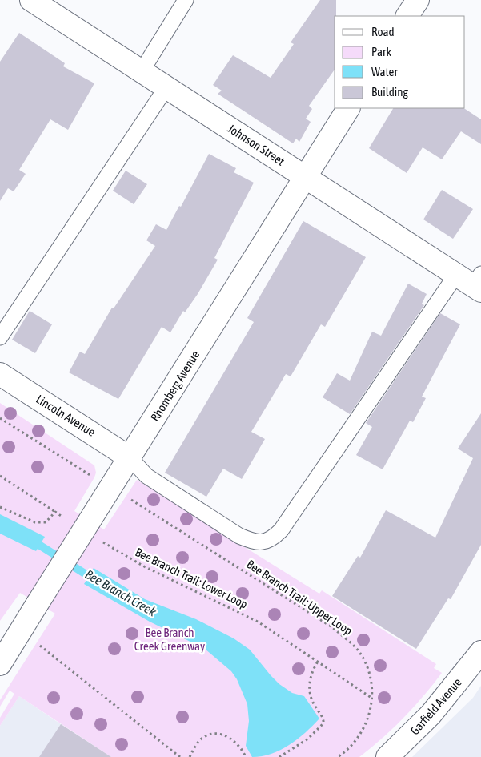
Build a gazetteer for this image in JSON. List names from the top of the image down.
{
  "streets": {
    "street": [
      "Johnson Street",
      "Rhomberg Avenue",
      "Lincoln Avenue",
      "Garfield Avenue"
    ],
    "path": ["Bee Branch Trail: Lower Loop", "Bee Branch Trail: Upper Loop"]
  },
  "crossings": [
    ["Johnson Street", "Rhomberg Avenue"],
    ["Rhomberg Avenue", "Lincoln Avenue"],
    ["Bee Branch Trail: Lower Loop", "Bee Branch Trail: Upper Loop"]
  ],
  "water": ["Bee Branch Creek"],
  "parks": ["Bee Branch Creek Greenway"],
  "legend": [
    "Road",
    "Park",
    "Water",
    "Building"
  ]
}
